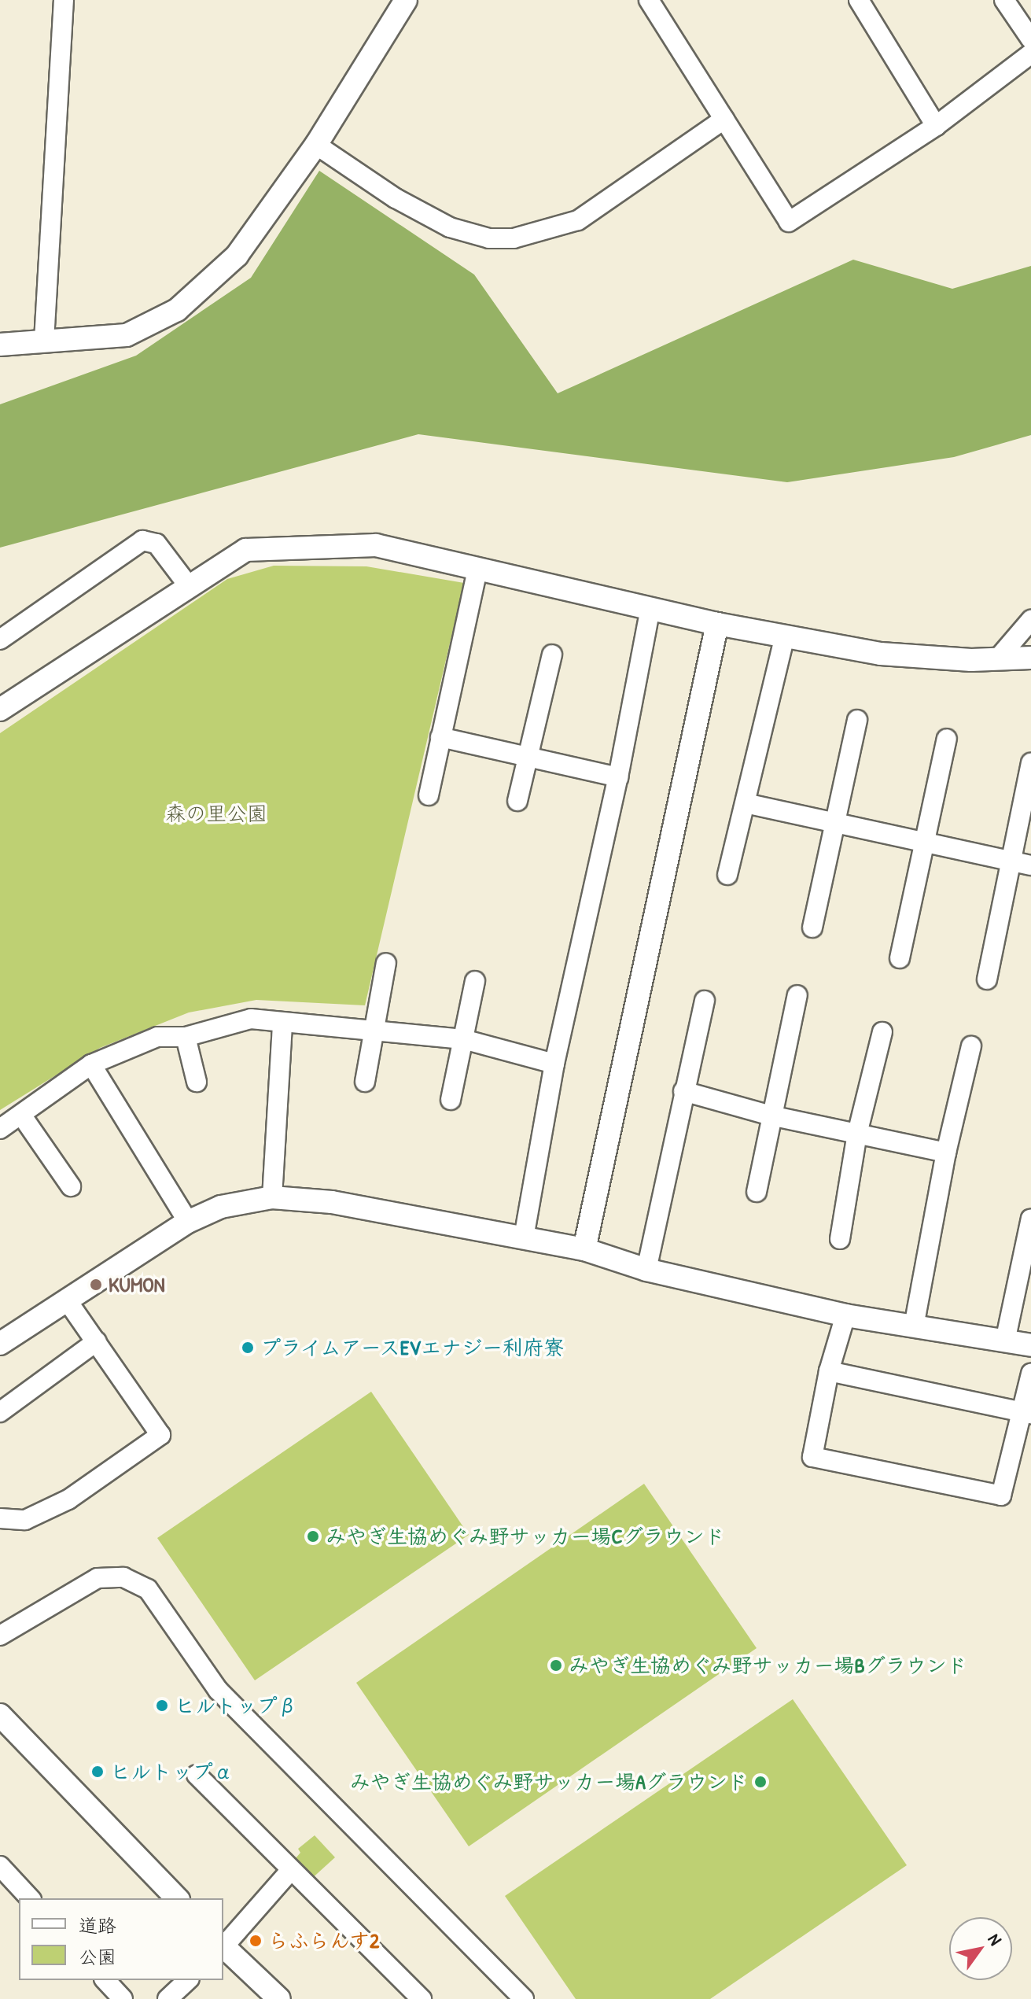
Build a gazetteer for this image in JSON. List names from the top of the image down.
{
  "parks": ["森の里公園"],
  "places": [
    "KUMON",
    "プライムアースEVエナジー利府寮",
    "みやぎ生協めぐみ野サッカー場Cグラウンド",
    "みやぎ生協めぐみ野サッカー場Bグラウンド",
    "ヒルトップβ",
    "ヒルトップα",
    "みやぎ生協めぐみ野サッカー場Aグラウンド",
    "らふらんす2"
  ],
  "legend": ["道路", "公園"],
  "north": "top right"
}
